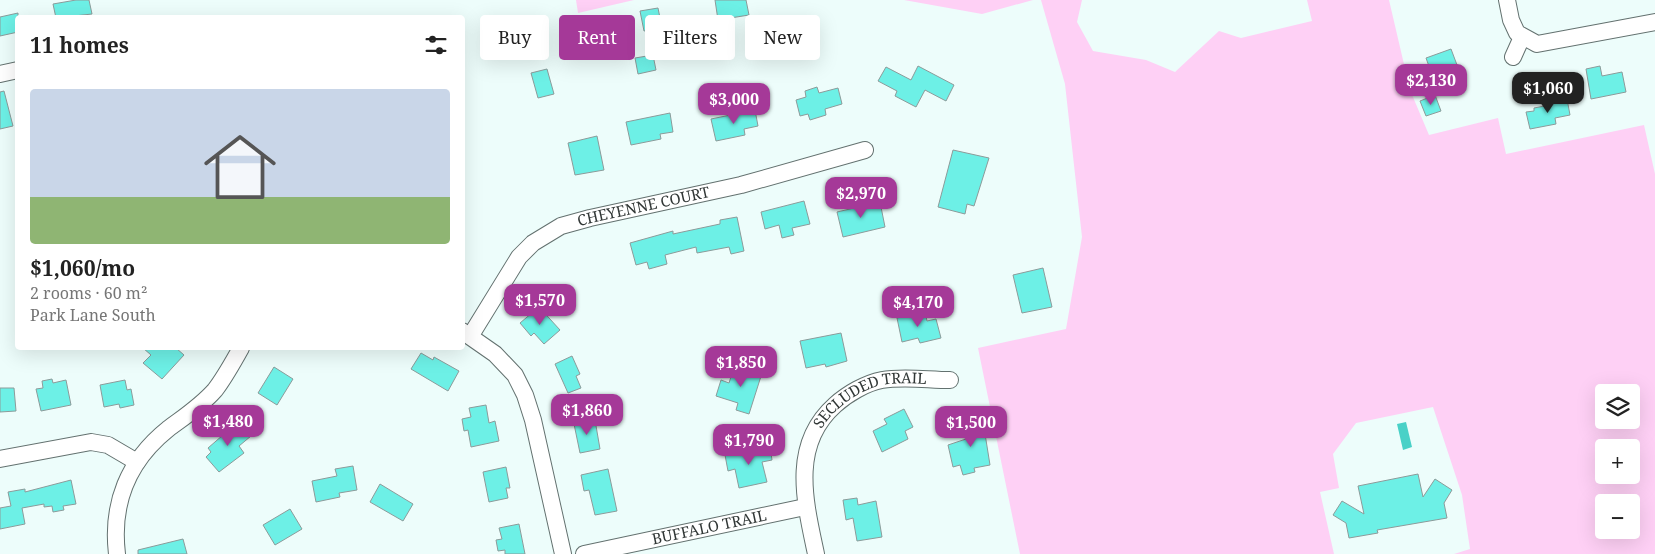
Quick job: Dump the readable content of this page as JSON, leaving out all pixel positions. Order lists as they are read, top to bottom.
{
  "streets": {
    "street": ["CHEYENNE COURT", "SECLUDED TRAIL", "BUFFALO TRAIL"]
  },
  "crossings": [
    ["SECLUDED TRAIL", "BUFFALO TRAIL"]
  ],
  "page": {
    "chip": [
      "Buy",
      "Rent",
      "Filters",
      "New"
    ],
    "heading": "11 homes",
    "price": [
      "$2,130",
      "$1,060",
      "$3,000",
      "$2,970",
      "$1,570",
      "$4,170",
      "$1,850",
      "$1,860",
      "$1,480",
      "$1,500",
      "$1,790"
    ],
    "list": [
      {
        "name": "$1,060/mo",
        "note": "2 rooms · 60 m² · Park Lane South"
      }
    ],
    "map_buttons": ["+", "−"]
  }
}
